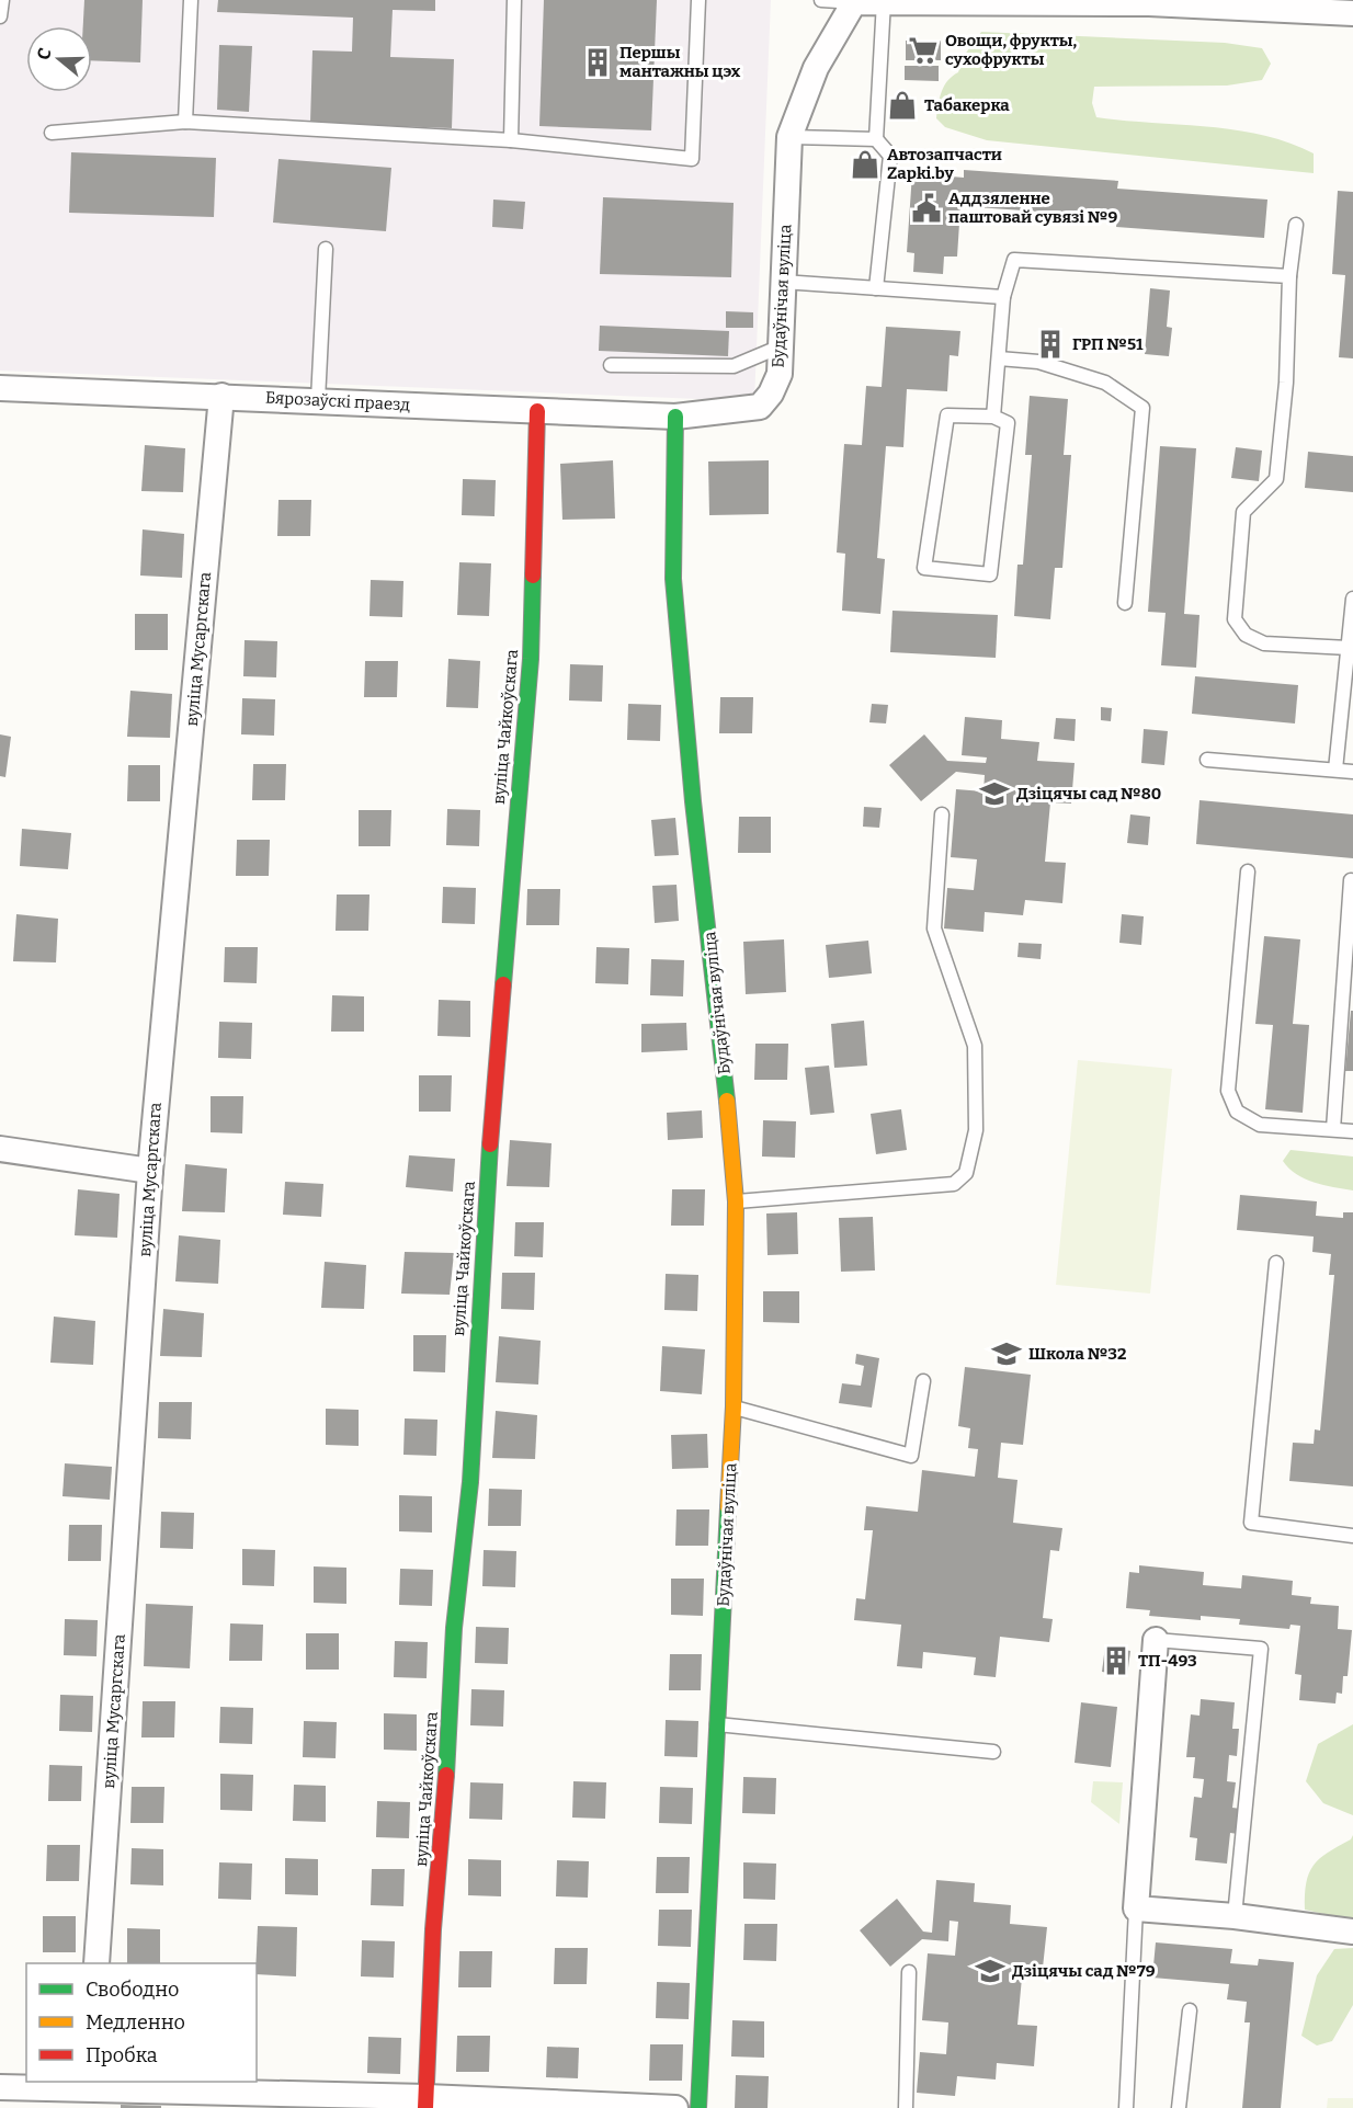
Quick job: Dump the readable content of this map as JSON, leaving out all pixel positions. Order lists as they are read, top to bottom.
{
  "streets": {
    "street": [
      "Будаўнічая вуліца",
      "Бярозаўскі праезд",
      "вуліца Мусаргскага",
      "вуліца Чайкоўскага"
    ]
  },
  "crossings": [
    ["Будаўнічая вуліца", "Бярозаўскі праезд"],
    ["Бярозаўскі праезд", "вуліца Мусаргскага"],
    ["Бярозаўскі праезд", "вуліца Чайкоўскага"]
  ],
  "places": {
    "supermarket": ["Овощи, фрукты, сухофрукты"],
    "building": ["Першы мантажны цэх", "ГРП №51", "ТП-493"],
    "shop": ["Табакерка", "Автозапчасти Zapki.by"],
    "public building": ["Аддзяленне паштовай сувязі №9"],
    "school or university": ["Дзіцячы сад №80", "Школа №32", "Дзіцячы сад №79"]
  },
  "legend": ["Свободно", "Медленно", "Пробка"],
  "north": "left"
}
